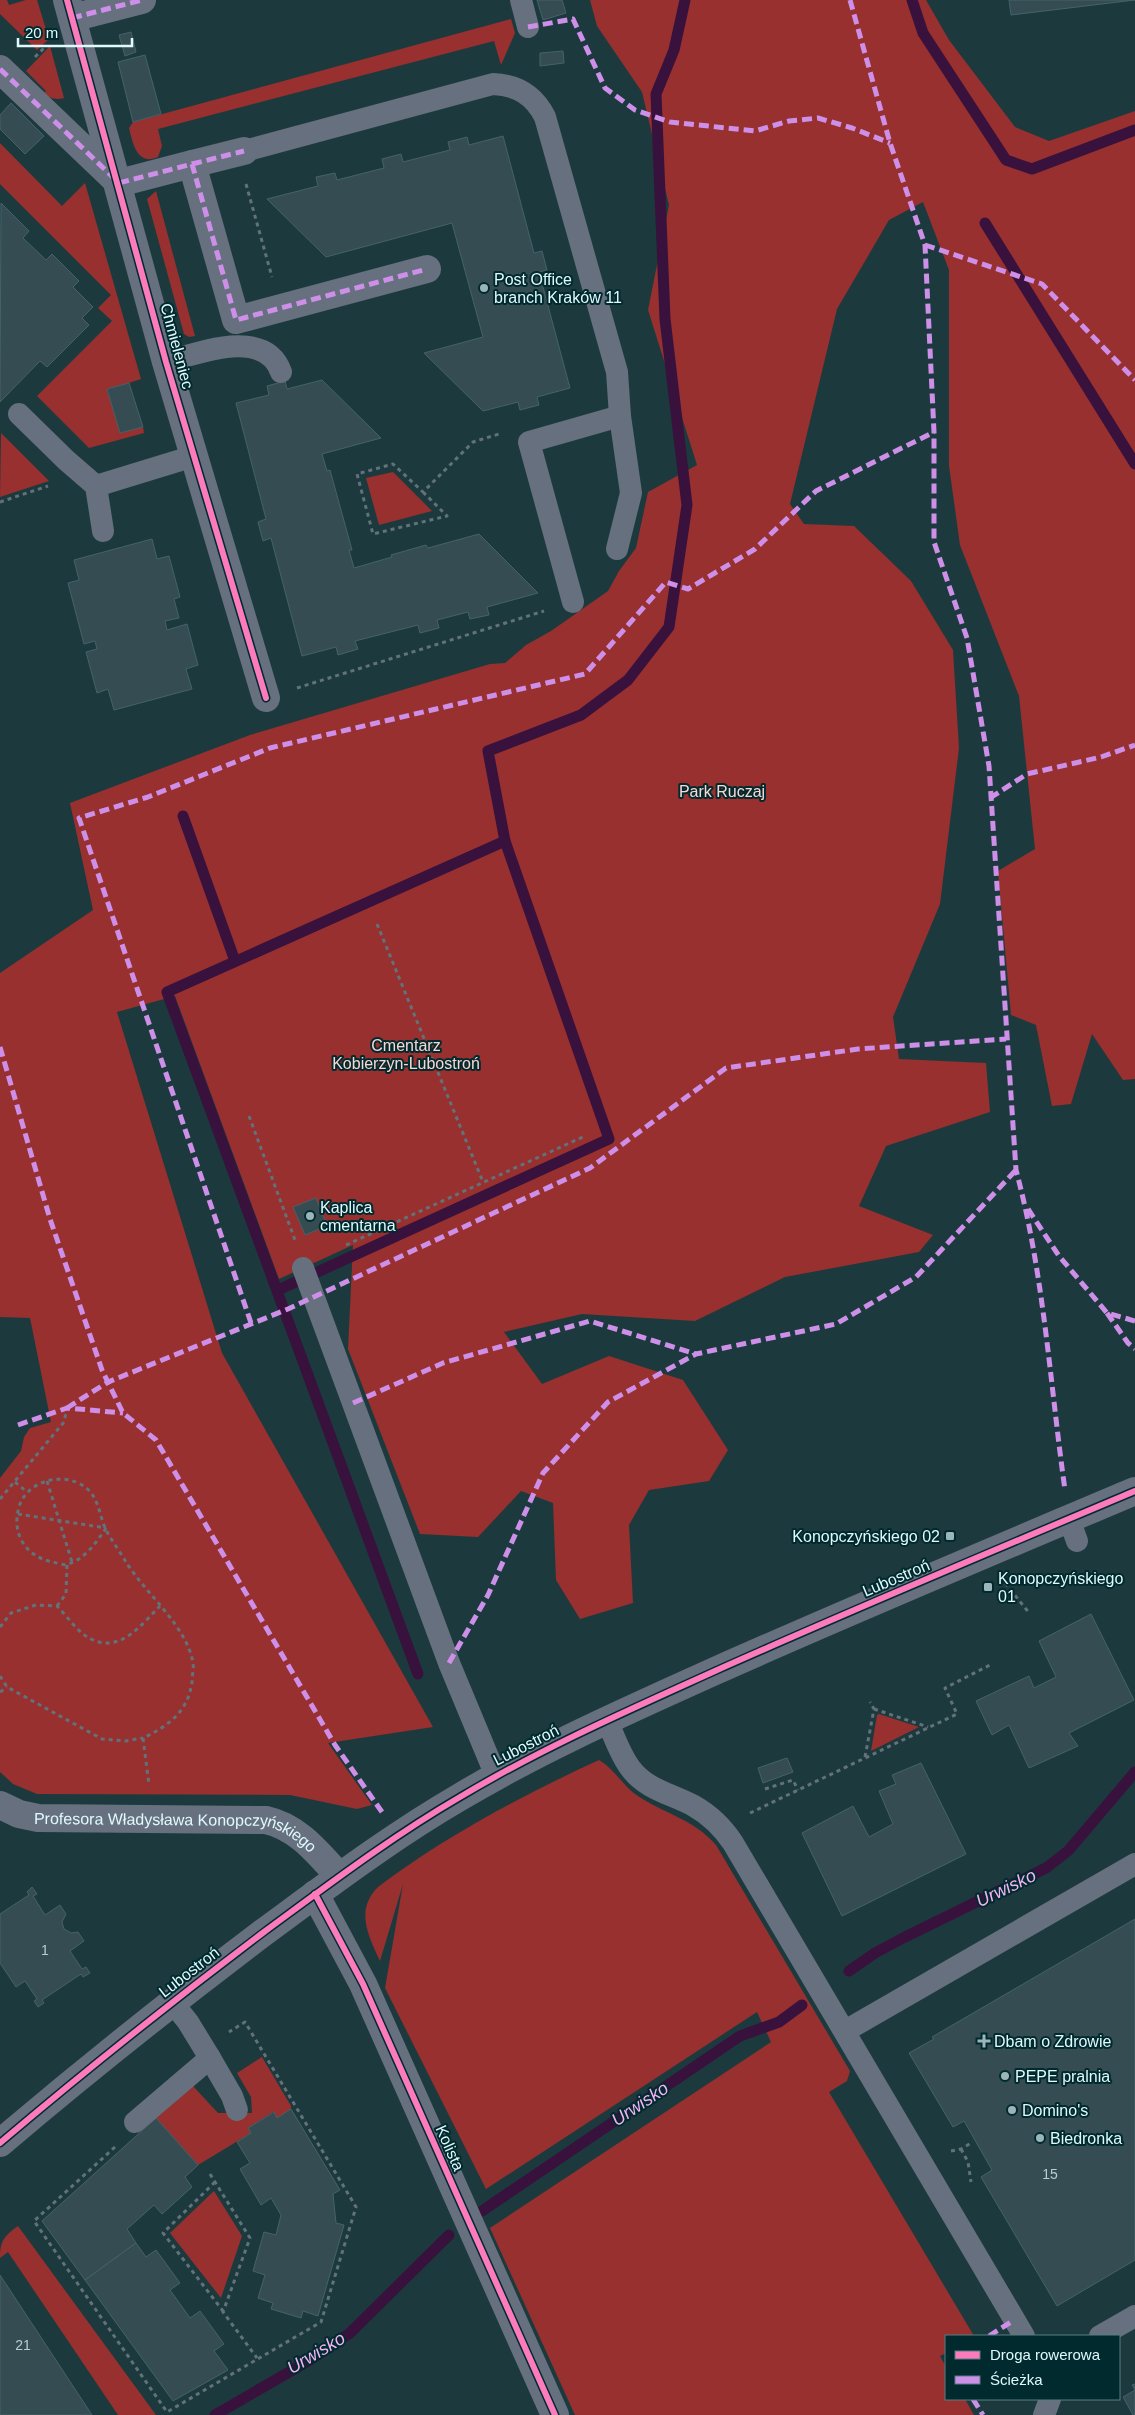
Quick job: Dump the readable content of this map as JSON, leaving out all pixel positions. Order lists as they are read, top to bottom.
{
  "streets": {
    "street": [
      "Chmieleniec",
      "Lubostroń",
      "Profesora Władysława Konopczyńskiego",
      "Kolista"
    ]
  },
  "crossings": [
    ["Lubostroń", "Profesora Władysława Konopczyńskiego"],
    ["Lubostroń", "Kolista"]
  ],
  "water": ["Urwisko"],
  "parks": ["Park Ruczaj", "Cmentarz Kobierzyn-Lubostroń"],
  "places": {
    "other": [
      "Post Office branch Kraków 11",
      "Kaplica cmentarna",
      "PEPE pralnia",
      "Domino's",
      "Biedronka"
    ],
    "transit": ["Konopczyńskiego 02", "Konopczyńskiego 01"],
    "health": ["Dbam o Zdrowie"]
  },
  "house_numbers": ["1", "15", "21"],
  "legend": ["Droga rowerowa", "Ścieżka"],
  "scale_bar": "20 m"
}
